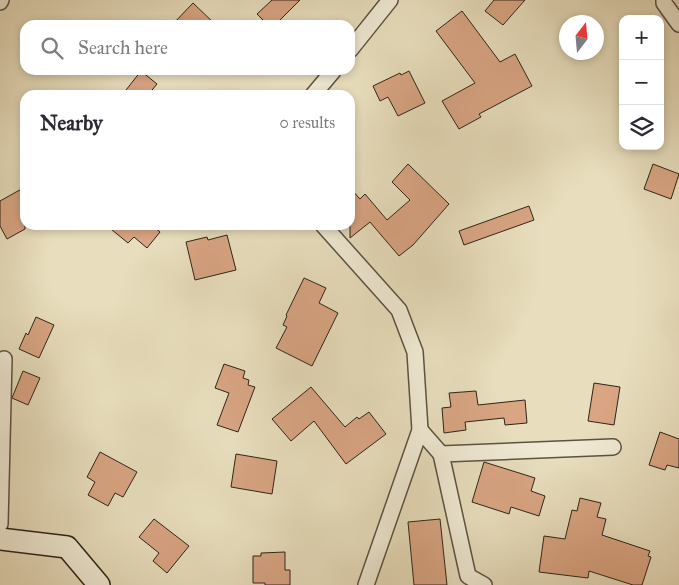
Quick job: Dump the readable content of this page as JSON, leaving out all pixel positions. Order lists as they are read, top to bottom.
{
  "north": "top",
  "page": {
    "map_buttons": ["+", "−"],
    "search": "Search here",
    "heading": ["Nearby", "0 results"]
  }
}
